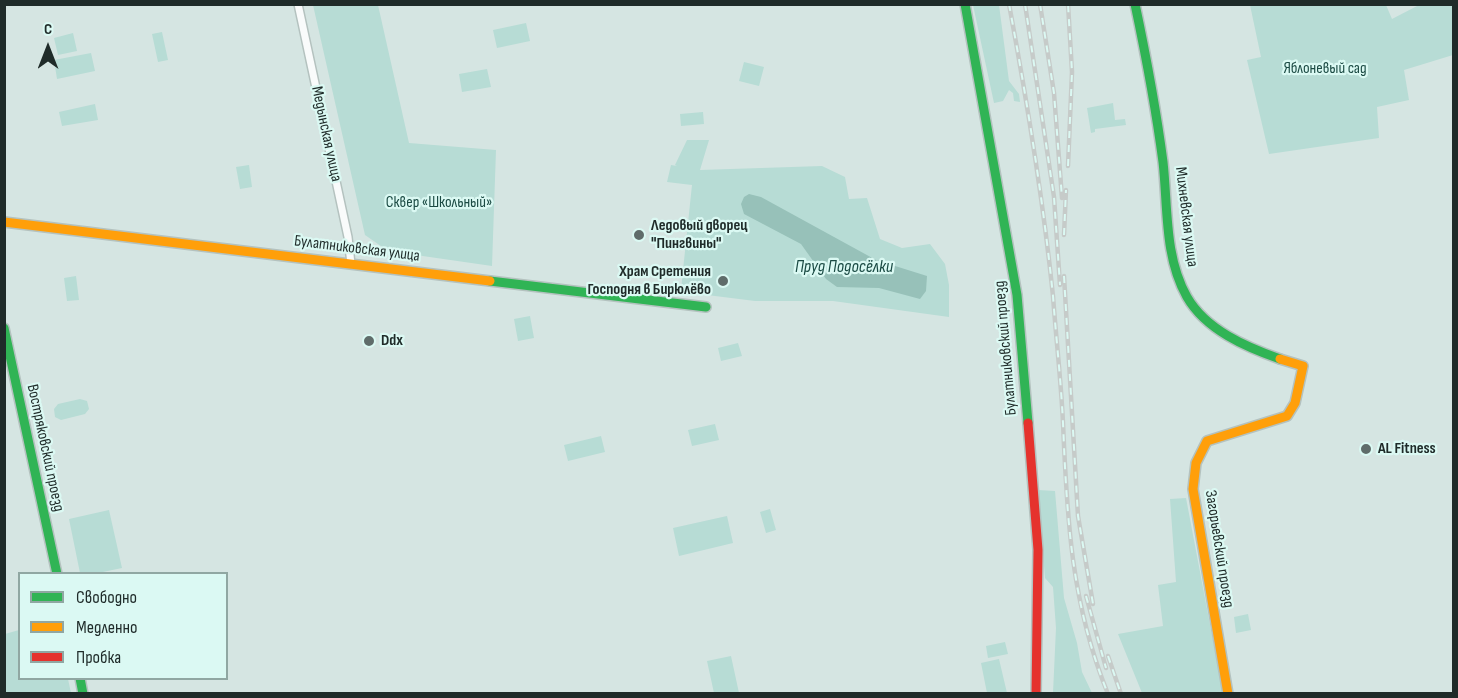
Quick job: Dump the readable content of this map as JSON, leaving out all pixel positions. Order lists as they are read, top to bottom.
{
  "streets": {
    "street": [
      "Медынская улица",
      "Михневская улица",
      "Булатниковская улица",
      "Булатниковский проезд",
      "Востряковский проезд",
      "Загорьевский проезд"
    ]
  },
  "crossings": [
    ["Медынская улица", "Булатниковская улица"],
    ["Михневская улица", "Загорьевский проезд"]
  ],
  "water": ["Пруд Подосёлки"],
  "parks": ["Яблоневый сад", "Сквер «Школьный»"],
  "places": [
    "Ледовый дворец \"Пингвины\"",
    "Храм Сретения Господня в Бирюлёво",
    "Ddx",
    "AL Fitness"
  ],
  "legend": ["Свободно", "Медленно", "Пробка"],
  "north": "top"
}
